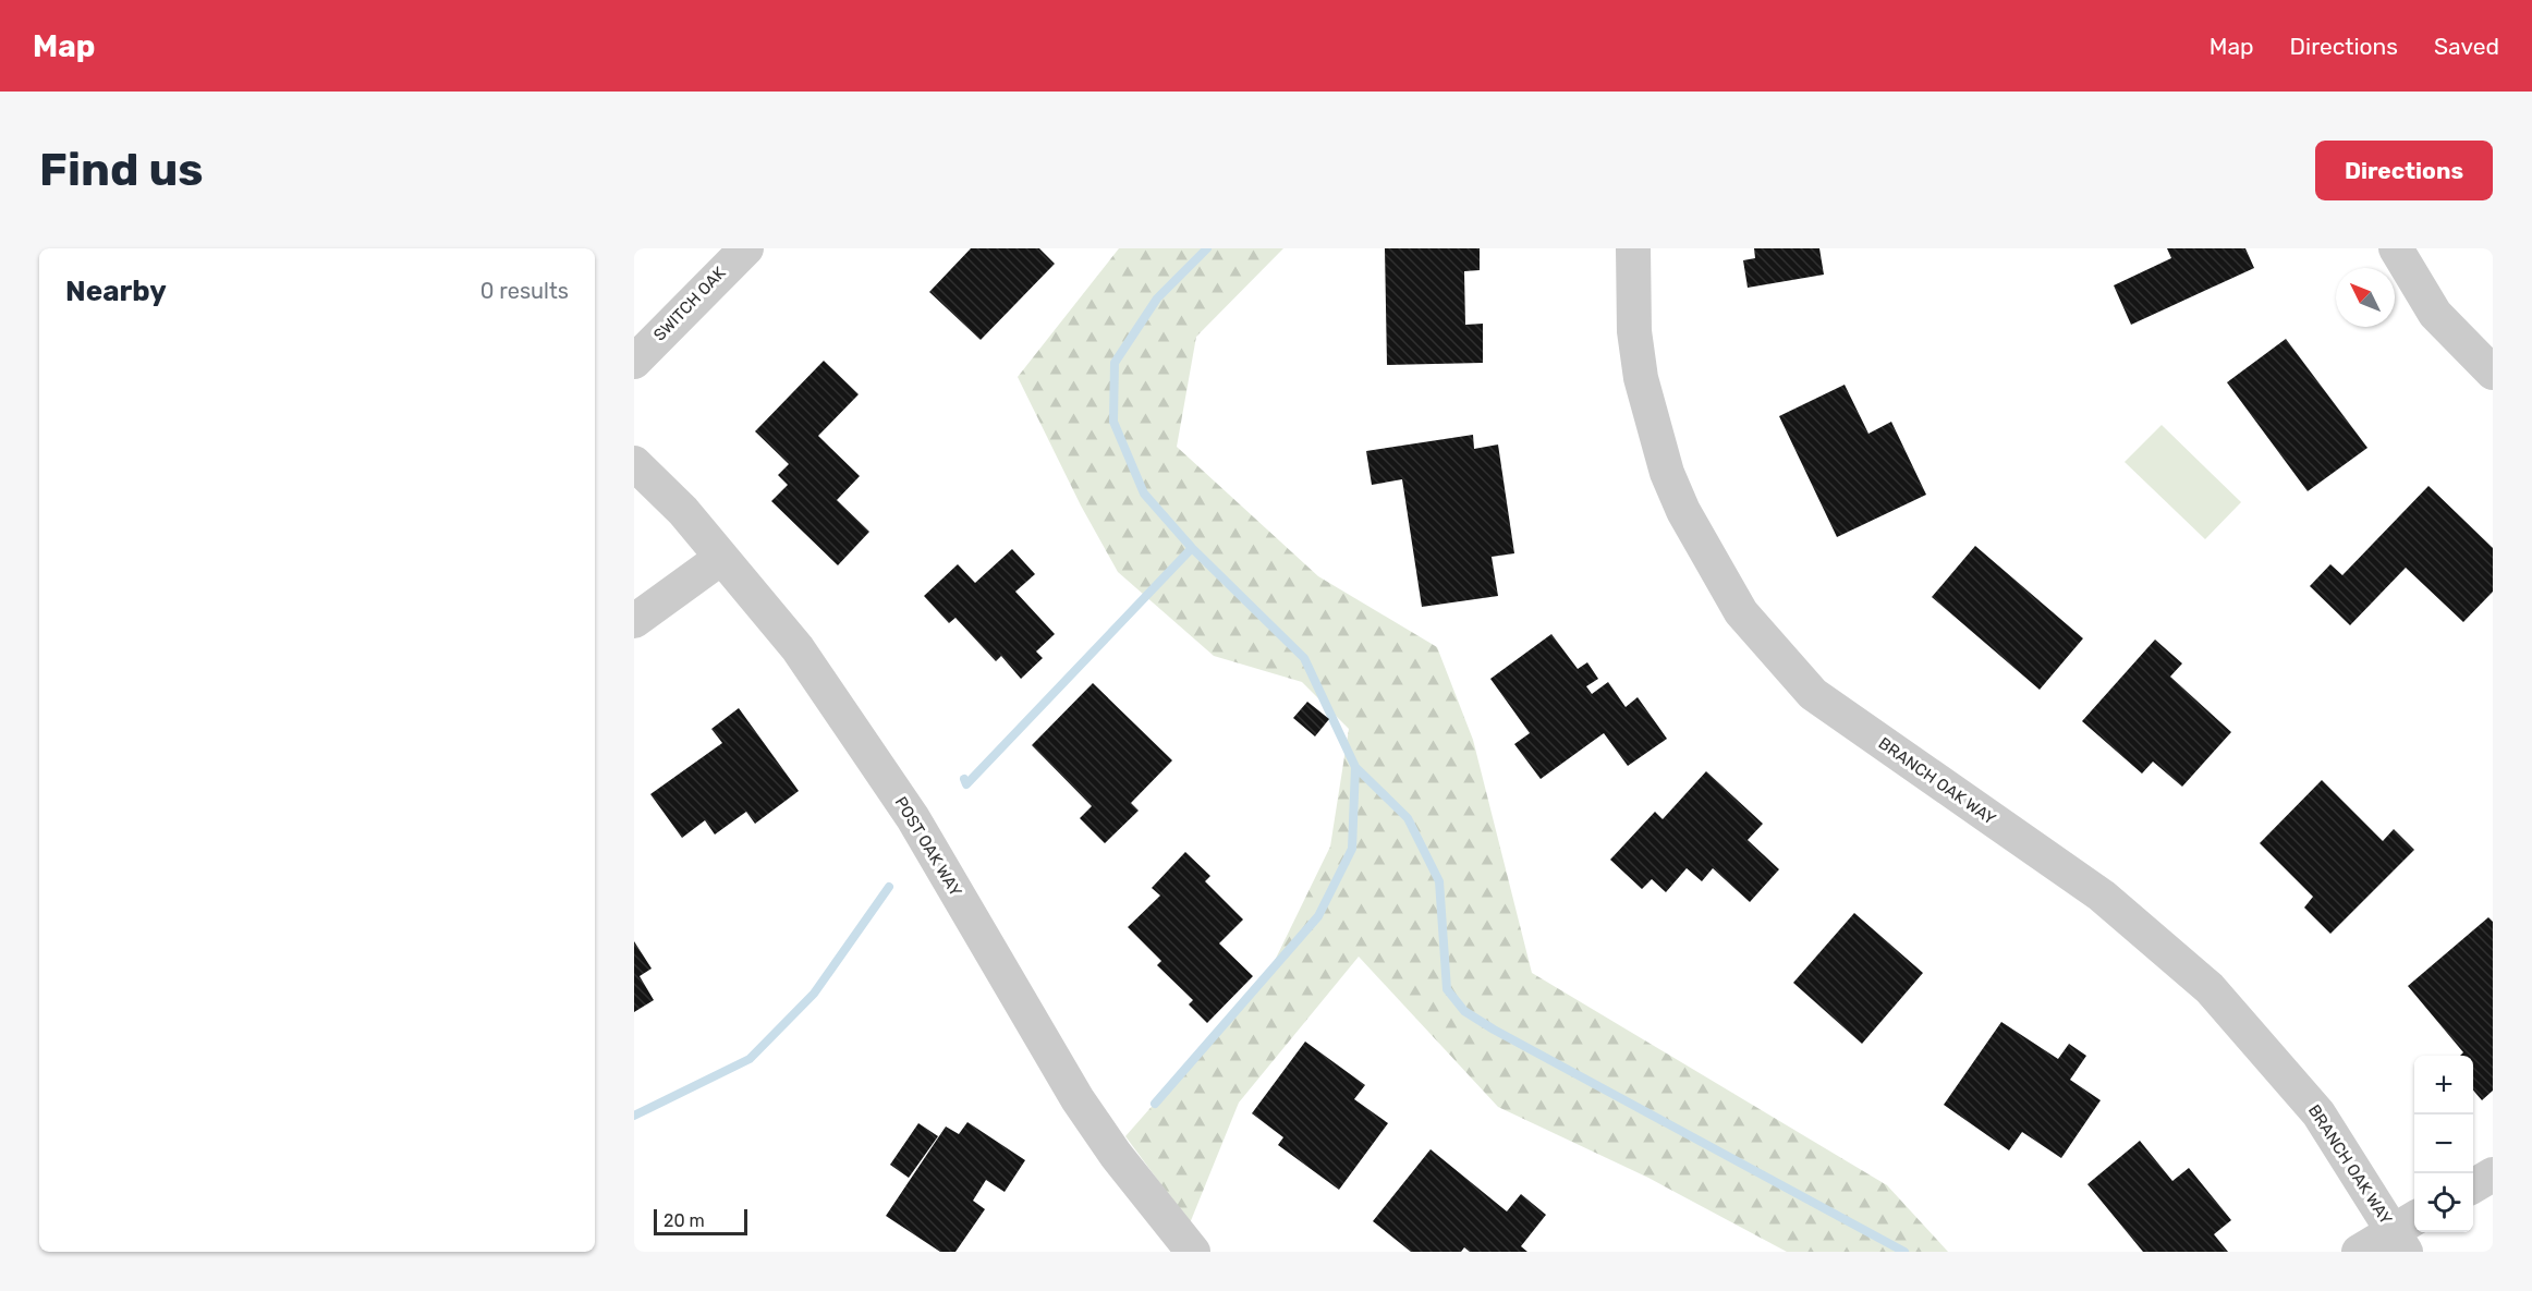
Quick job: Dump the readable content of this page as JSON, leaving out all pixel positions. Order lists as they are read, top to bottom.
{
  "streets": {
    "street": ["SWITCH OAK", "BRANCH OAK WAY", "POST OAK WAY"]
  },
  "scale_bar": "20 m",
  "north": "top left",
  "page": {
    "header": "Map",
    "nav": ["Map", "Directions", "Saved"],
    "buttons": "Directions",
    "title": "Find us",
    "heading": ["Nearby", "0 results"],
    "map_buttons": ["+", "−"],
    "scale": "20 m"
  }
}
